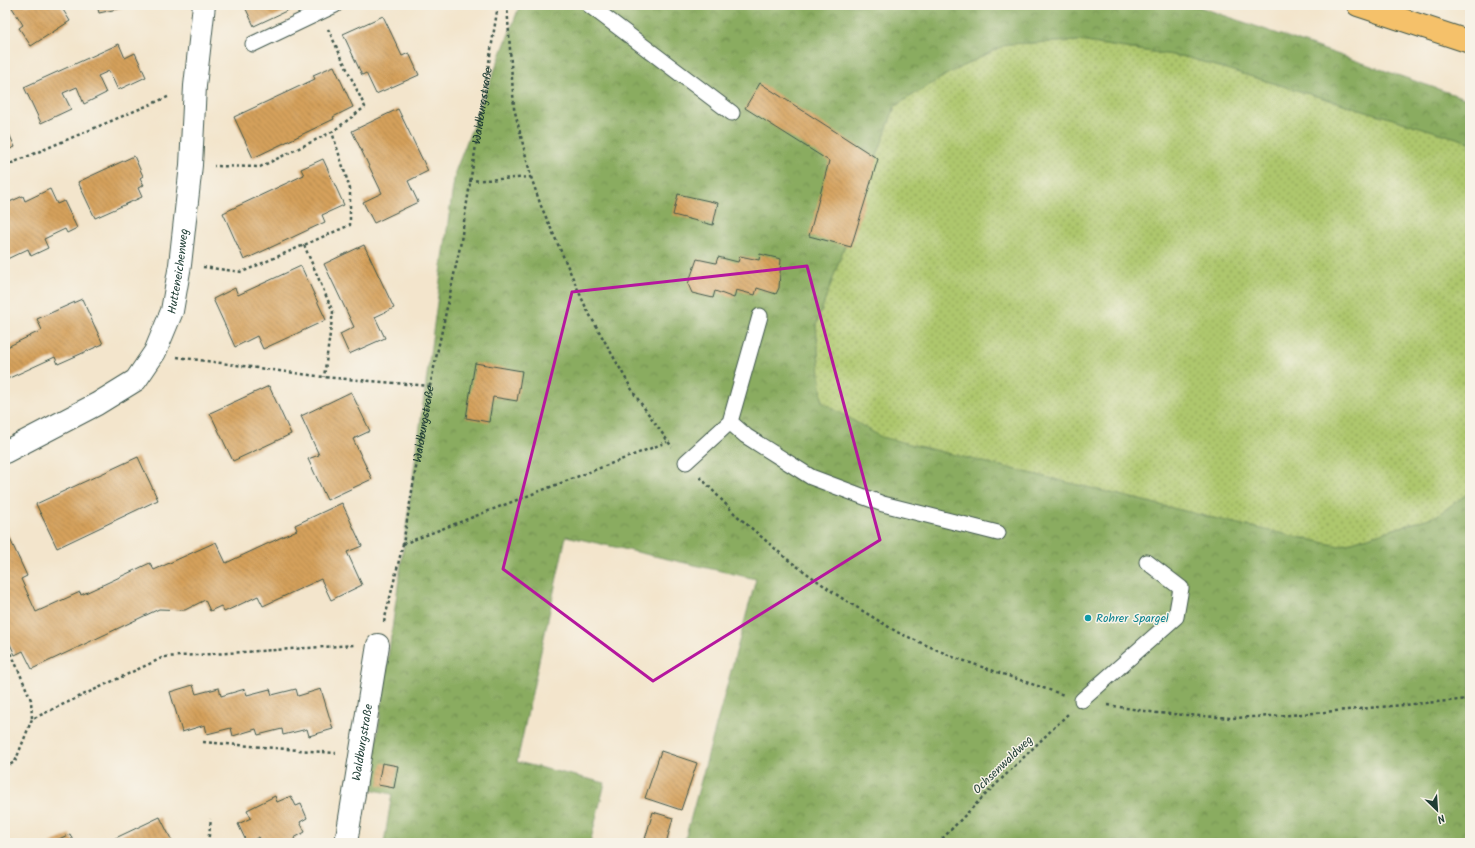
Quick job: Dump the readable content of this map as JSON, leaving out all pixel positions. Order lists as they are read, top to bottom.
{
  "streets": {
    "street": ["Waldburgstraße", "Hutteneichenweg"],
    "path": ["Ochsenwaldweg"]
  },
  "places": ["Rohrer Spargel"],
  "north": "bottom right"
}
